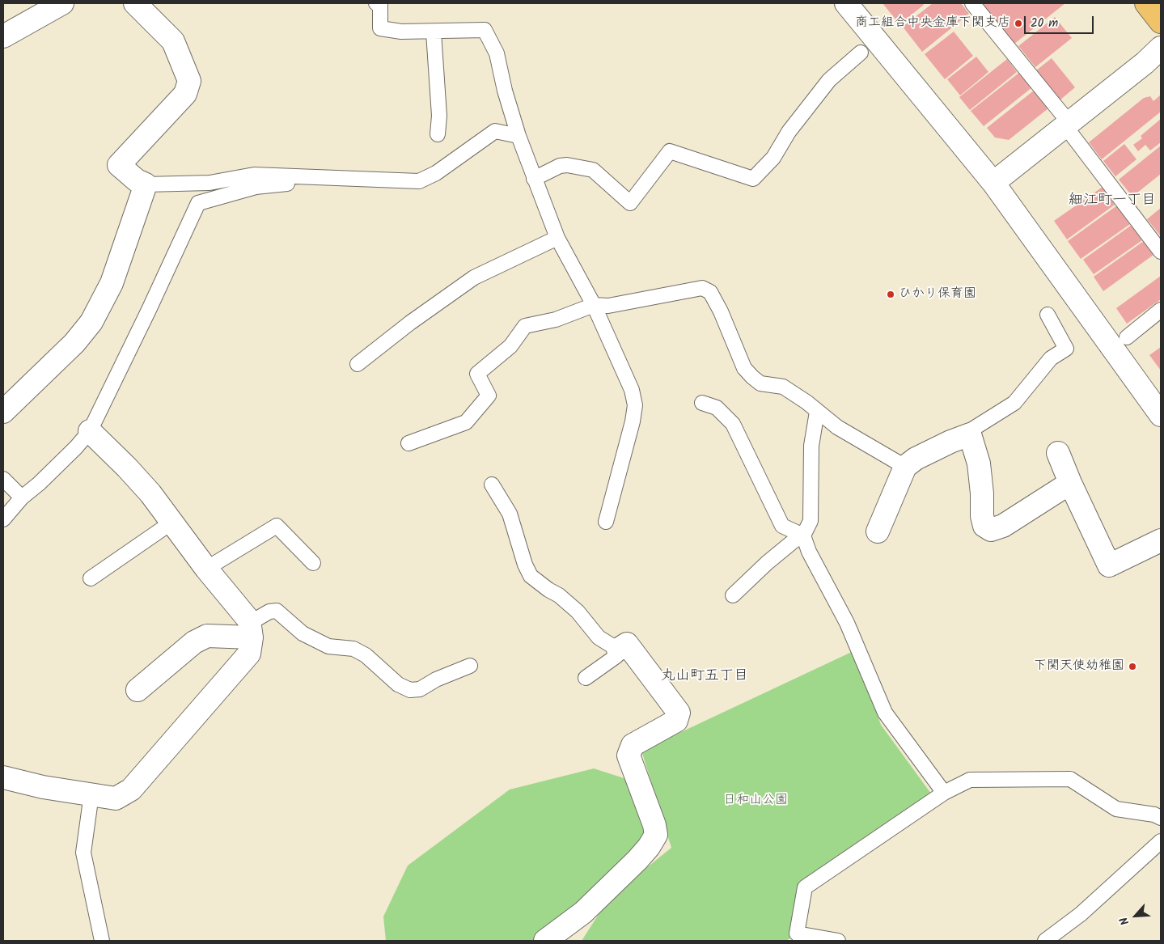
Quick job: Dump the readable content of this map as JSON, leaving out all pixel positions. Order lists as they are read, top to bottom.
{
  "districts": ["細江町一丁目", "丸山町五丁目"],
  "parks": ["日和山公園"],
  "places": ["商工組合中央金庫下関支店", "ひかり保育園", "下関天使幼稚園"],
  "scale_bar": "20 m",
  "north": "bottom left"
}
